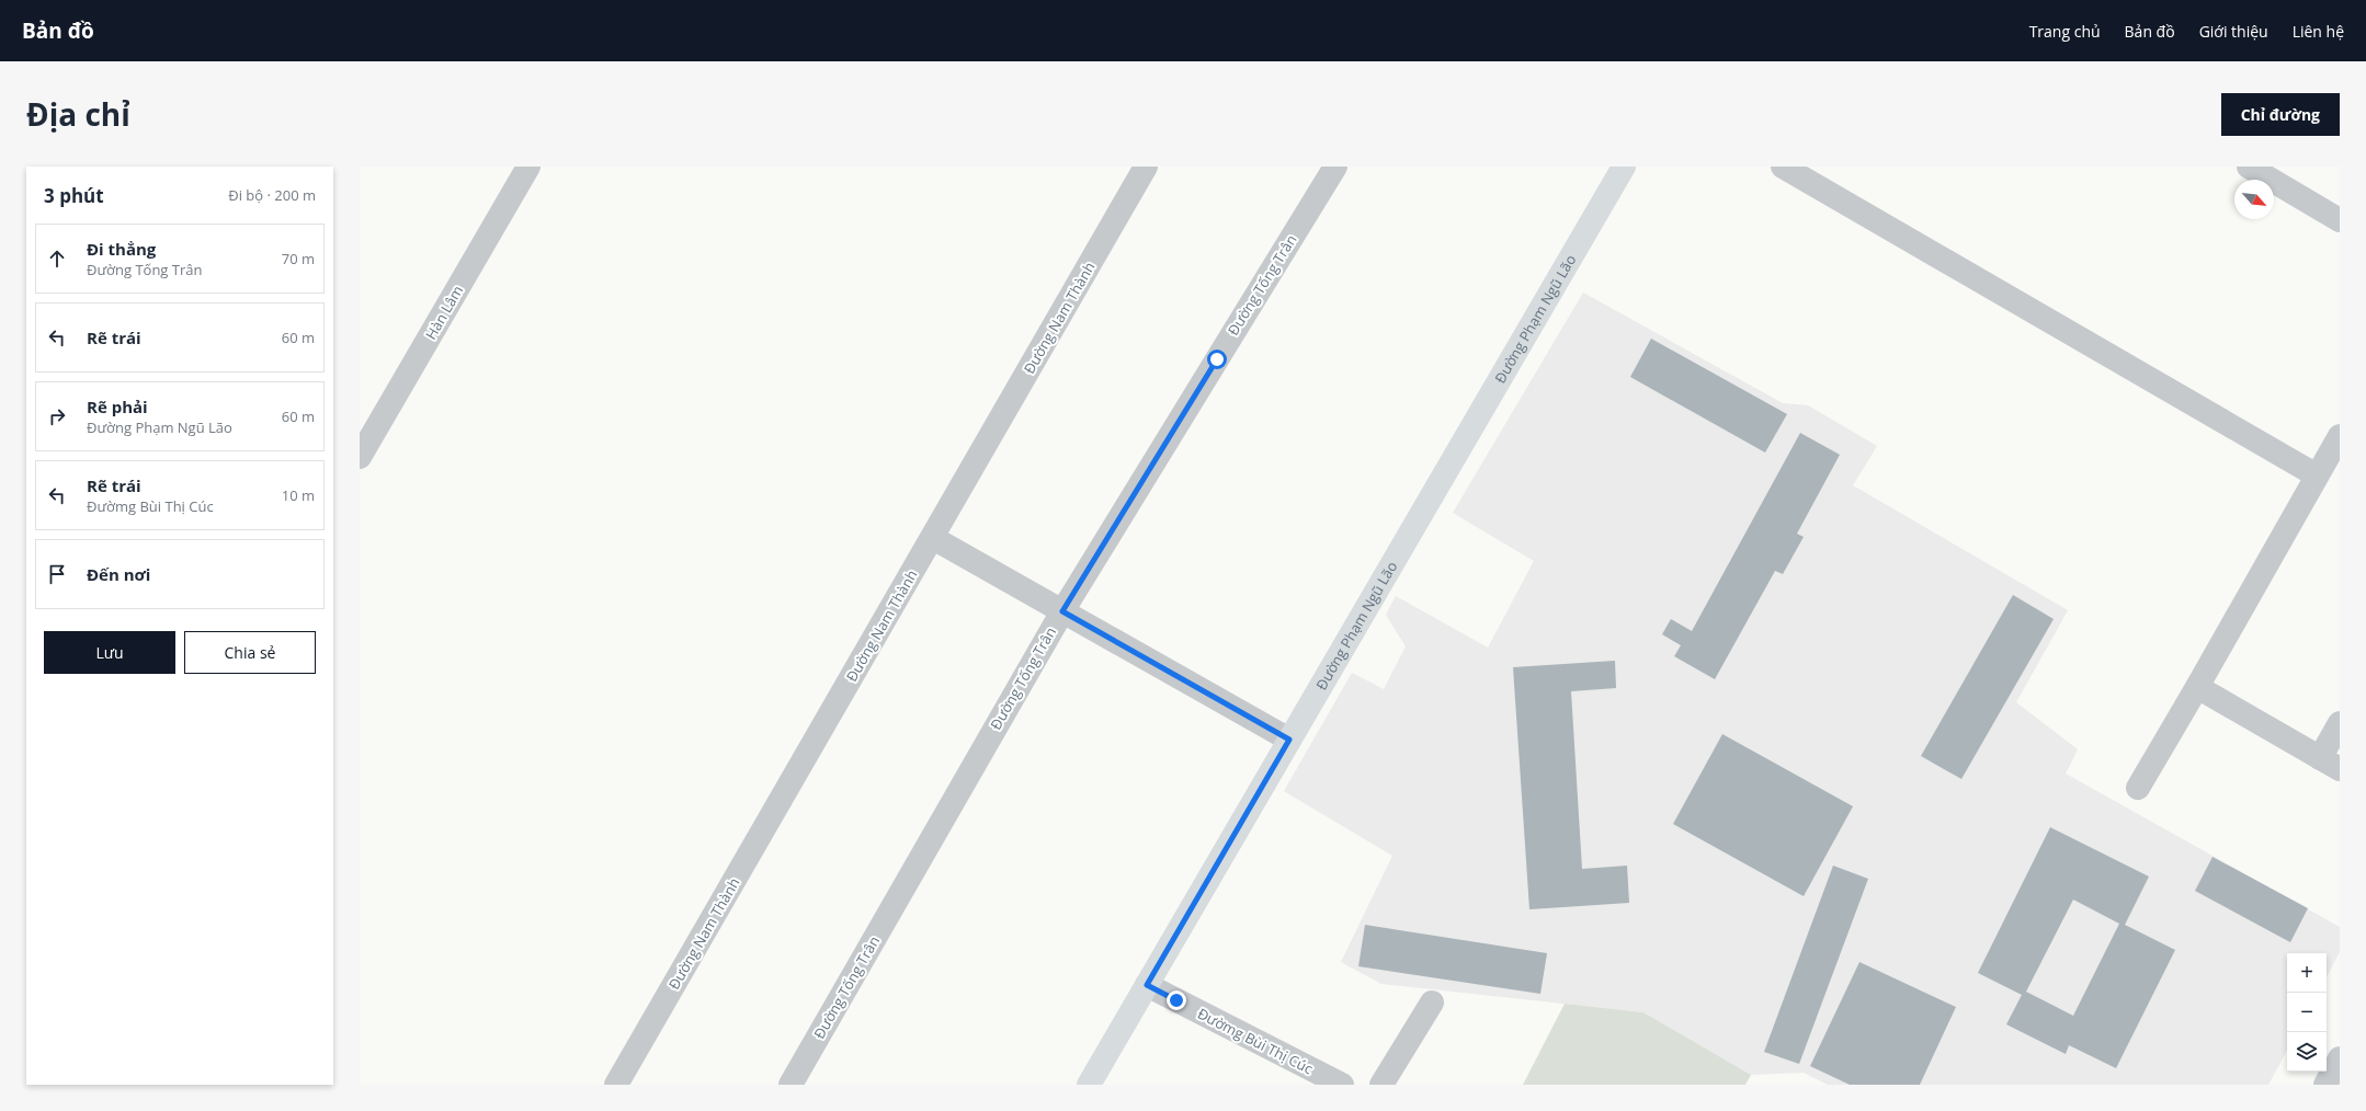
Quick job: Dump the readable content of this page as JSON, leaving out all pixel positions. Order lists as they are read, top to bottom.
{
  "streets": {
    "street": [
      "Đường Tống Trân",
      "Hàn Lâm",
      "Đường Nam Thành",
      "Đường Phạm Ngũ Lão",
      "Đườmg Bùi Thị Cúc"
    ]
  },
  "crossings": [
    ["Đường Phạm Ngũ Lão", "Đườmg Bùi Thị Cúc"]
  ],
  "north": "bottom right",
  "page": {
    "header": "Bản đồ",
    "nav": [
      "Trang chủ",
      "Bản đồ",
      "Giới thiệu",
      "Liên hệ"
    ],
    "title": "Địa chỉ",
    "buttons": [
      "Chỉ đường",
      ["Lưu", "Chia sẻ"]
    ],
    "heading": ["3 phút", "Đi bộ · 200 m"],
    "list": [
      ["Đi thẳng", "Đường Tống Trân", "70 m"],
      ["Rẽ trái", "60 m"],
      ["Rẽ phải", "Đường Phạm Ngũ Lão", "60 m"],
      ["Rẽ trái", "Đườmg Bùi Thị Cúc", "10 m"],
      "Đến nơi"
    ],
    "map_buttons": ["+", "−"]
  }
}
